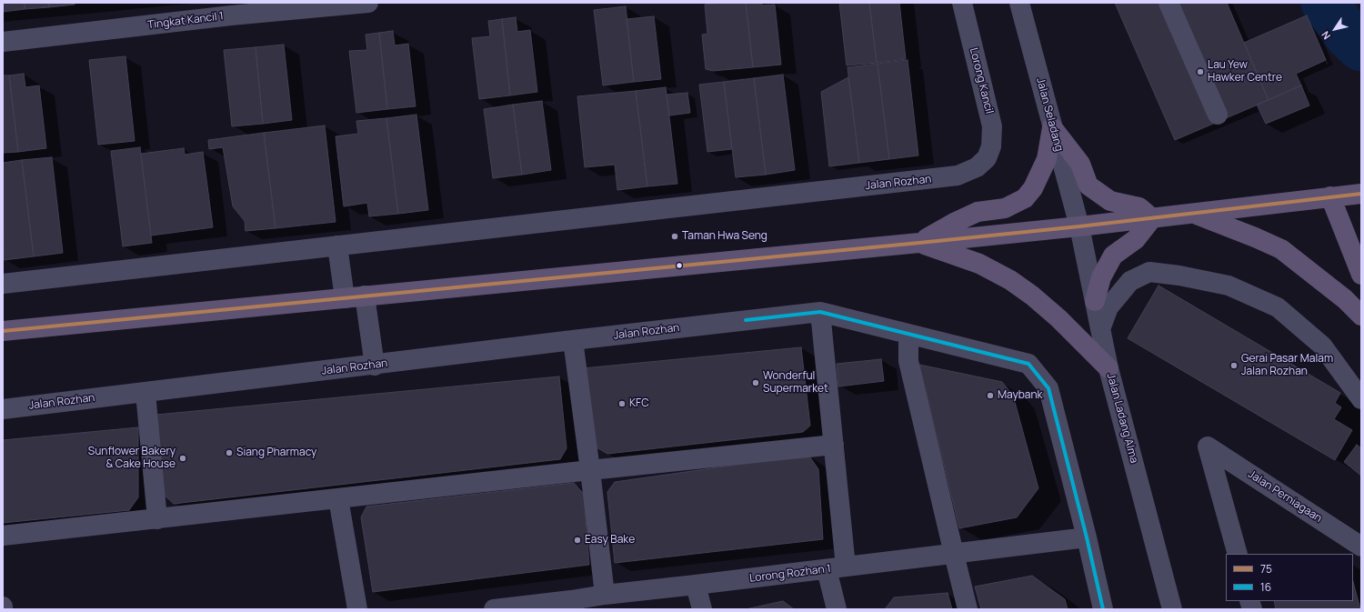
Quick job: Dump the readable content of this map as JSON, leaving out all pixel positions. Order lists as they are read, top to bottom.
{
  "streets": {
    "street": [
      "Tingkat Kancil 1",
      "Lorong Kancil",
      "Jalan Seladang",
      "Jalan Rozhan",
      "Jalan Ladang Alma",
      "Jalan Perniagaan",
      "Lorong Rozhan 1"
    ]
  },
  "crossings": [
    ["Lorong Kancil", "Jalan Rozhan"],
    ["Jalan Seladang", "Jalan Ladang Alma"],
    ["Jalan Rozhan", "Lorong Rozhan 1"]
  ],
  "places": [
    "Lau Yew Hawker Centre",
    "Taman Hwa Seng",
    "Gerai Pasar Malam Jalan Rozhan",
    "Wonderful Supermarket",
    "Maybank",
    "KFC",
    "Siang Pharmacy",
    "Sunflower Bakery & Cake House",
    "Easy Bake"
  ],
  "lines": ["transit line 75", "transit line 16"],
  "legend": ["75", "16"],
  "north": "bottom left"
}
